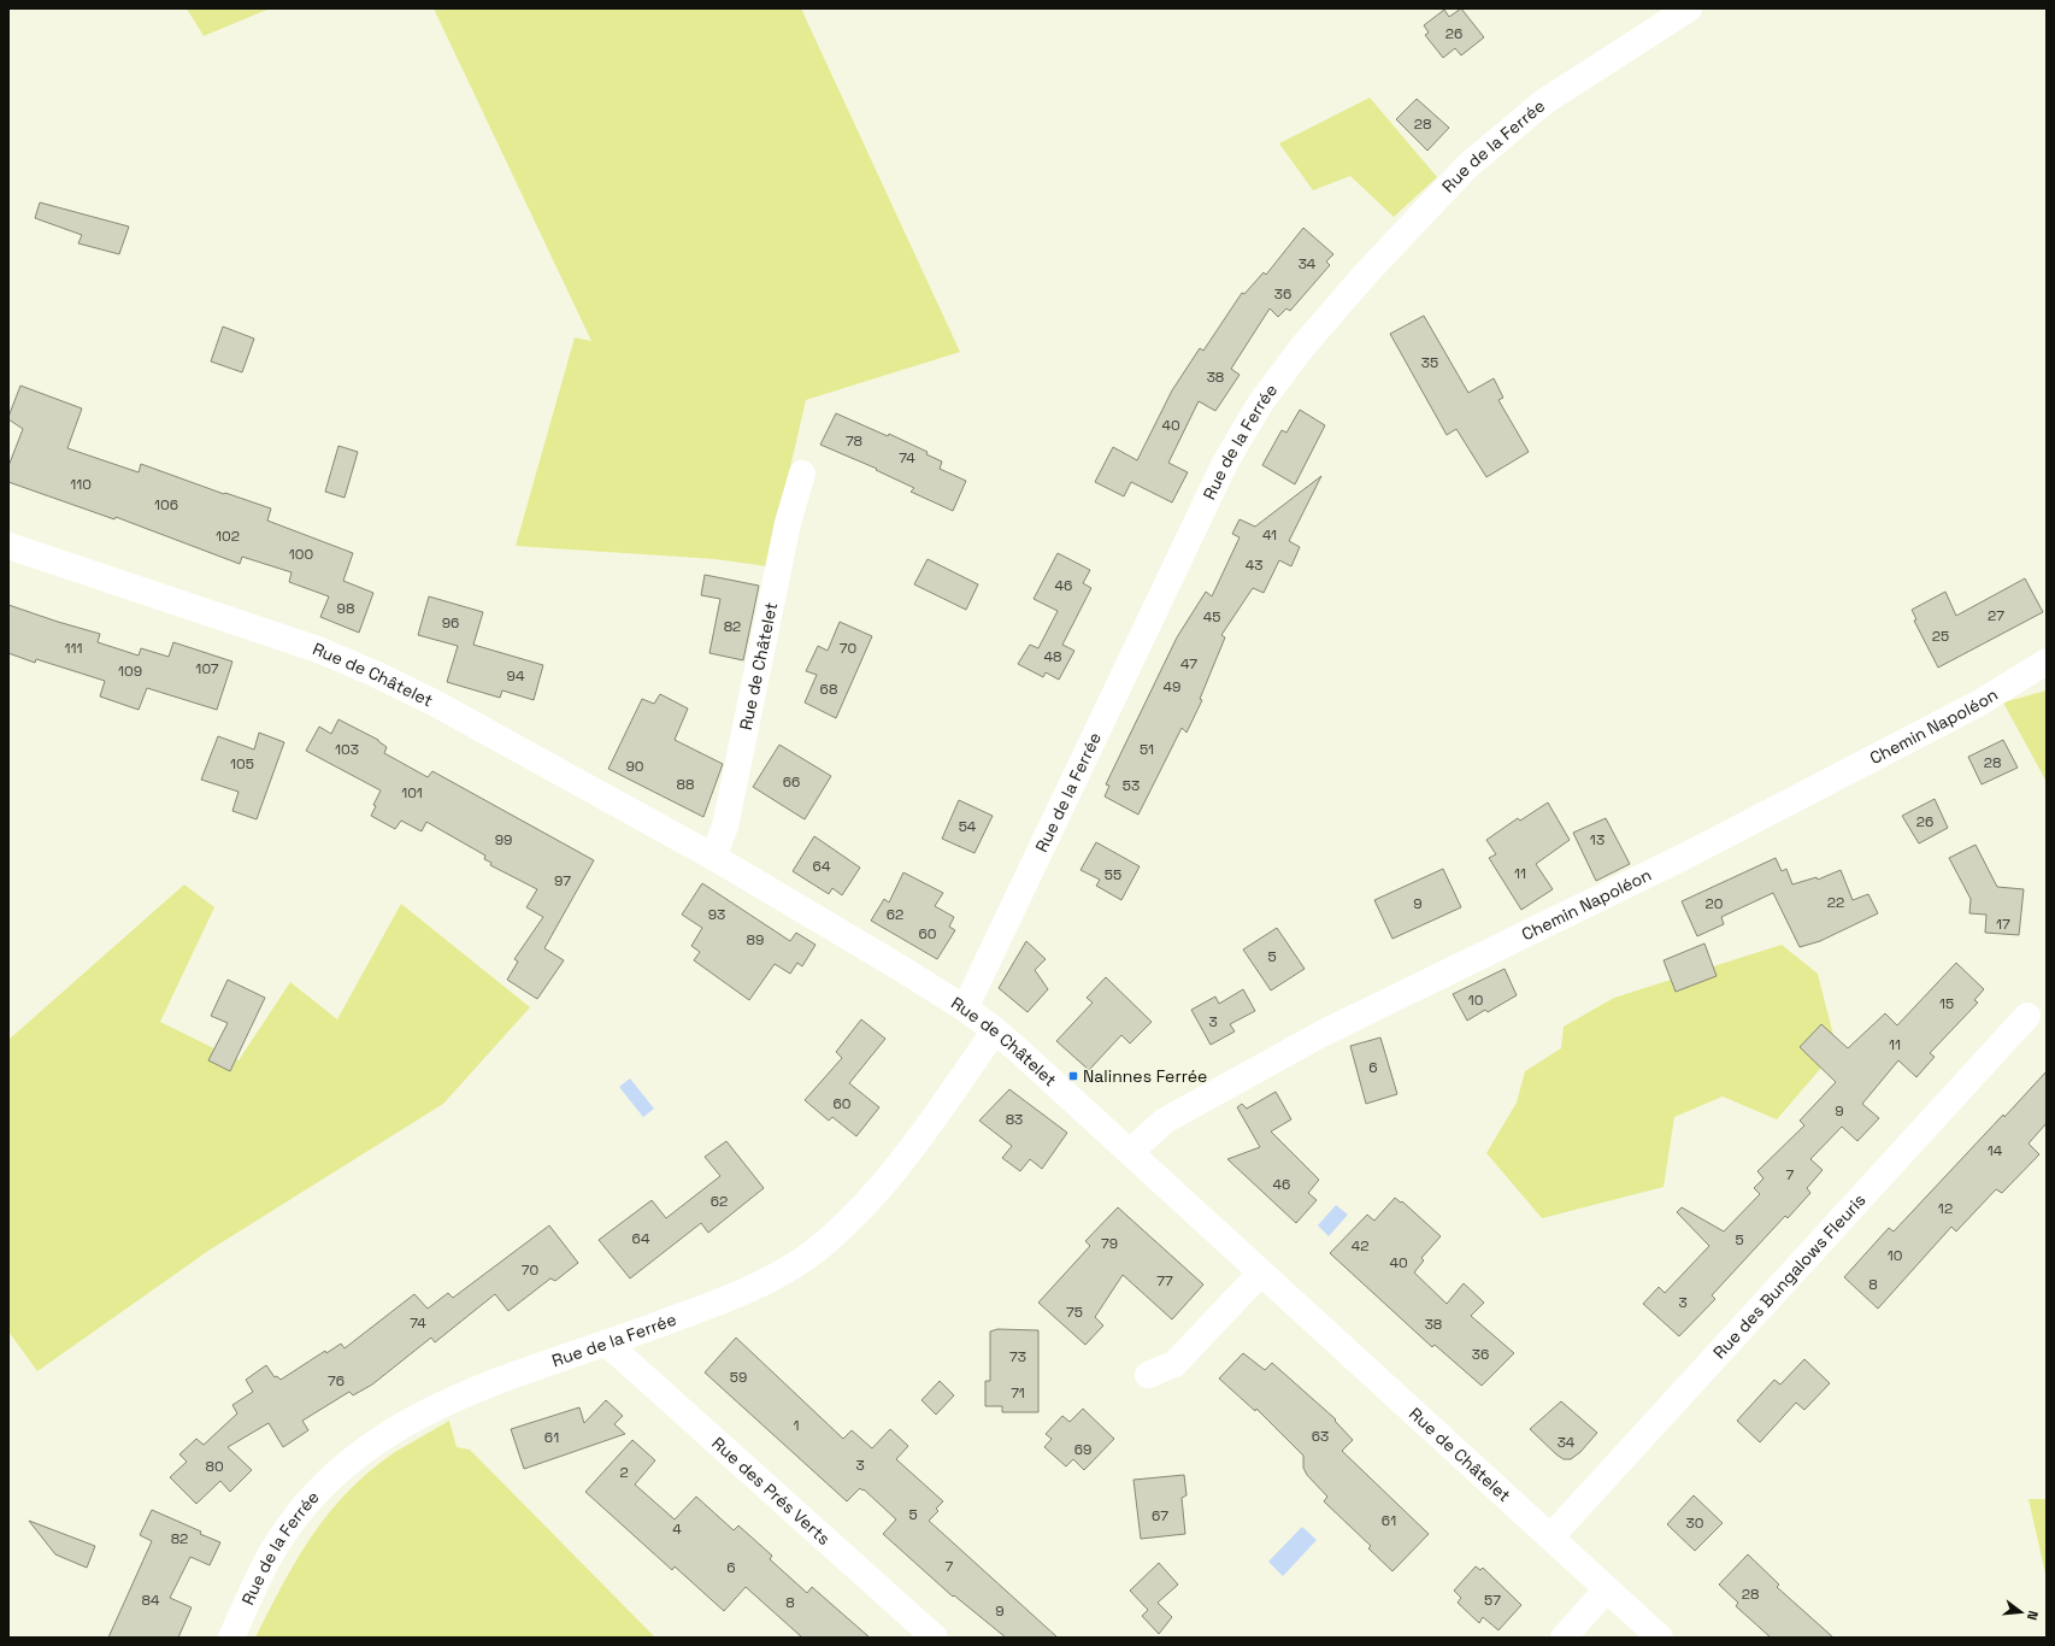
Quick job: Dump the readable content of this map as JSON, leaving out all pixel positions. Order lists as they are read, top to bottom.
{
  "streets": {
    "street": [
      "Rue de la Ferrée",
      "Rue de Châtelet",
      "Chemin Napoléon",
      "Rue des Bungalows Fleuris",
      "Rue des Prés Verts"
    ]
  },
  "crossings": [
    ["Rue de la Ferrée", "Rue de Châtelet"],
    ["Rue de la Ferrée", "Rue des Prés Verts"],
    ["Rue de Châtelet", "Chemin Napoléon"],
    ["Rue de Châtelet", "Rue des Bungalows Fleuris"]
  ],
  "places": {
    "transit": ["Nalinnes Ferrée"]
  },
  "house_numbers": [
    "26",
    "28",
    "34",
    "36",
    "35",
    "38",
    "40",
    "78",
    "74",
    "110",
    "106",
    "41",
    "102",
    "100",
    "43",
    "46",
    "98",
    "27",
    "45",
    "96",
    "82",
    "25",
    "111",
    "70",
    "48",
    "47",
    "107",
    "109",
    "94",
    "49",
    "68",
    "103",
    "51",
    "28",
    "105",
    "90",
    "66",
    "88",
    "53",
    "101",
    "26",
    "54",
    "99",
    "13",
    "64",
    "11",
    "55",
    "97",
    "22",
    "9",
    "20",
    "93",
    "62",
    "17",
    "60",
    "89",
    "5",
    "10",
    "15",
    "3",
    "11",
    "6",
    "60",
    "9",
    "83",
    "14",
    "7",
    "46",
    "62",
    "12",
    "64",
    "5",
    "79",
    "42",
    "10",
    "40",
    "70",
    "77",
    "8",
    "3",
    "75",
    "74",
    "38",
    "36",
    "73",
    "59",
    "76",
    "71",
    "1",
    "63",
    "61",
    "34",
    "69",
    "3",
    "80",
    "2",
    "5",
    "67",
    "61",
    "30",
    "4",
    "82",
    "7",
    "6",
    "28",
    "84",
    "57",
    "8",
    "9"
  ],
  "north": "right"
}
